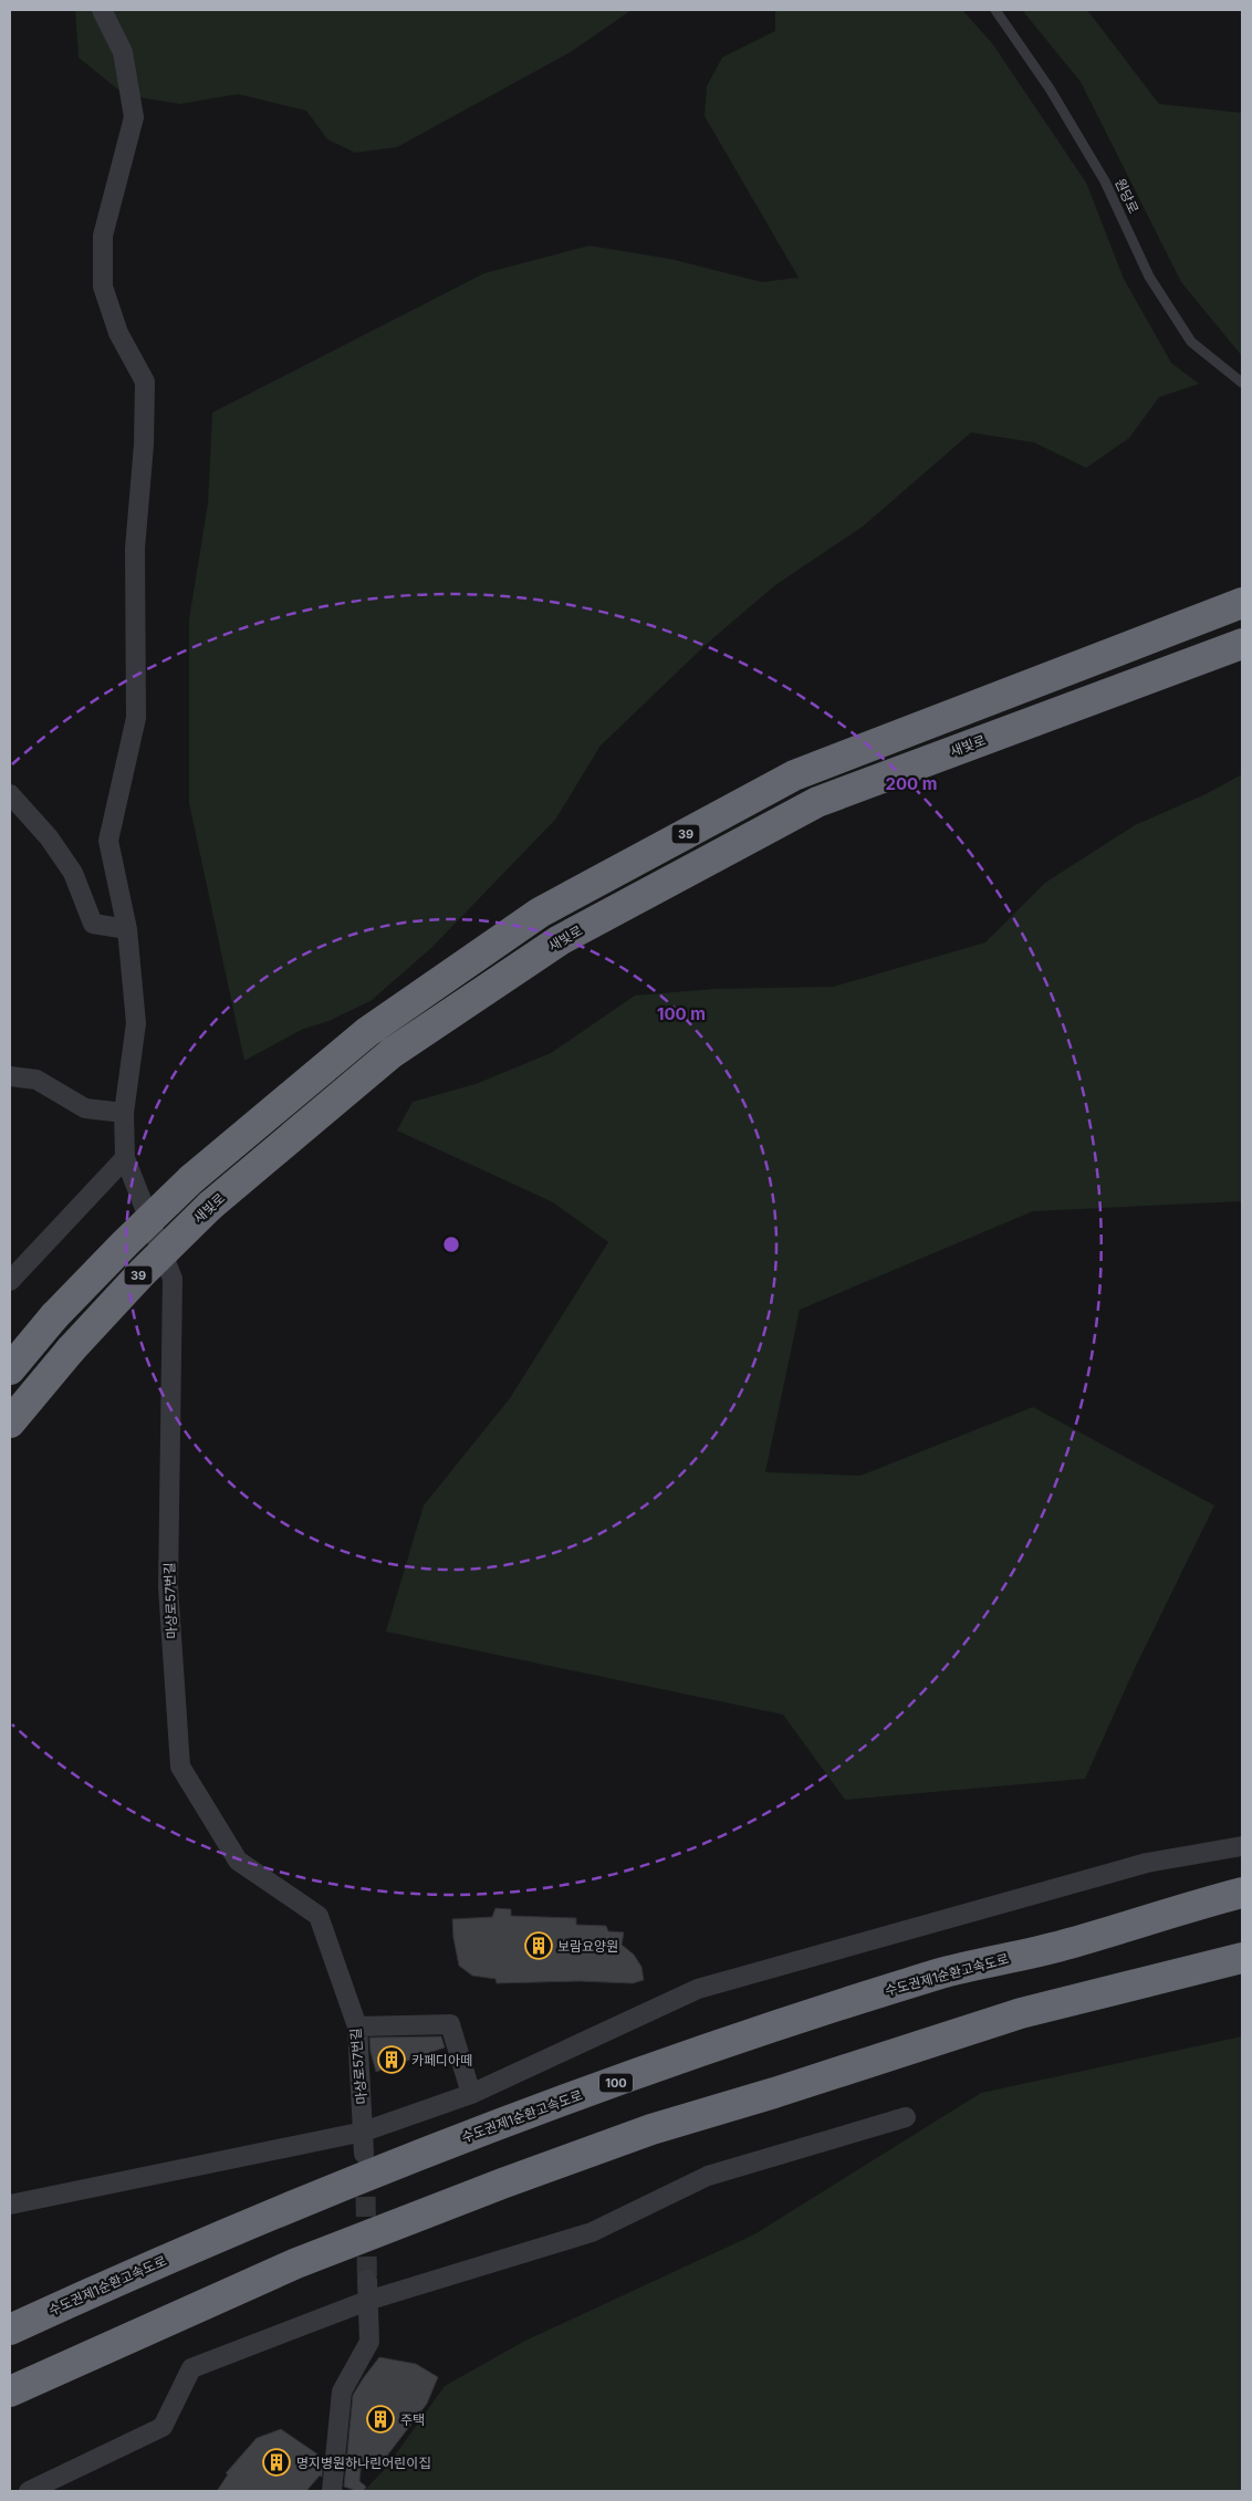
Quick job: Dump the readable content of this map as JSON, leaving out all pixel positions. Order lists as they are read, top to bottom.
{
  "streets": {
    "highway": [
      "새빛로",
      "39",
      "수도권제1순환고속도로",
      "100"
    ],
    "street": ["마상로57번길"],
    "lane": ["원당로"]
  },
  "places": {
    "building": [
      "보람요양원",
      "카페디아떼",
      "주택",
      "명지병원하나린어린이집"
    ]
  },
  "rings": ["200 m", "100 m"]
}
